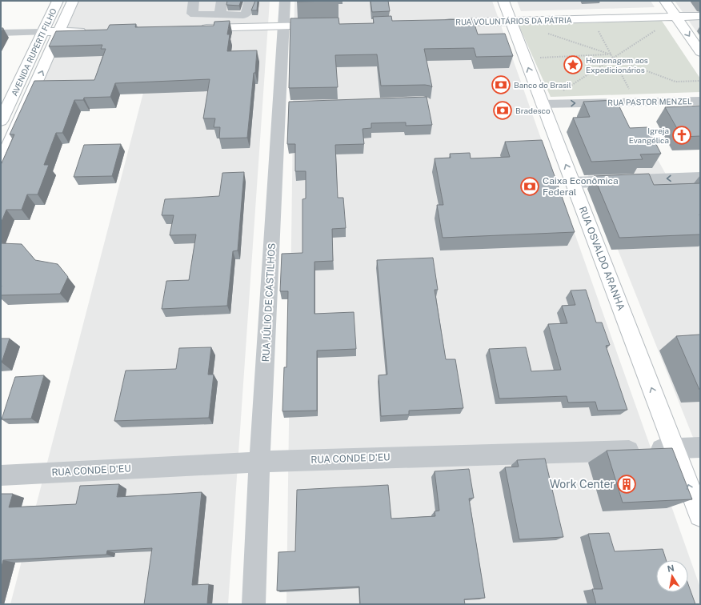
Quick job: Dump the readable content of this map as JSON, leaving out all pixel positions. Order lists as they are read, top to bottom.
{
  "streets": {
    "main road": ["RUA VOLUNTÁRIOS DA PÁTRIA", "AVENIDA RUPERTI FILHO", "RUA OSVALDO ARANHA"],
    "street": ["RUA PASTOR MENZEL", "RUA JÚLIO DE CASTILHOS", "RUA CONDE D'EU"]
  },
  "crossings": [
    ["RUA VOLUNTÁRIOS DA PÁTRIA", "RUA OSVALDO ARANHA"],
    ["RUA PASTOR MENZEL", "RUA OSVALDO ARANHA"],
    ["RUA OSVALDO ARANHA", "RUA CONDE D'EU"],
    ["RUA JÚLIO DE CASTILHOS", "RUA CONDE D'EU"]
  ],
  "one_way": ["RUA OSVALDO ARANHA"],
  "places": {
    "place": ["Homenagem aos Expedicionários"],
    "bank": ["Banco do Brasil", "Bradesco", "Caixa Econômica Federal"],
    "church": ["Igreja Evangélica"],
    "building": ["Work Center"]
  },
  "north": "top"
}
